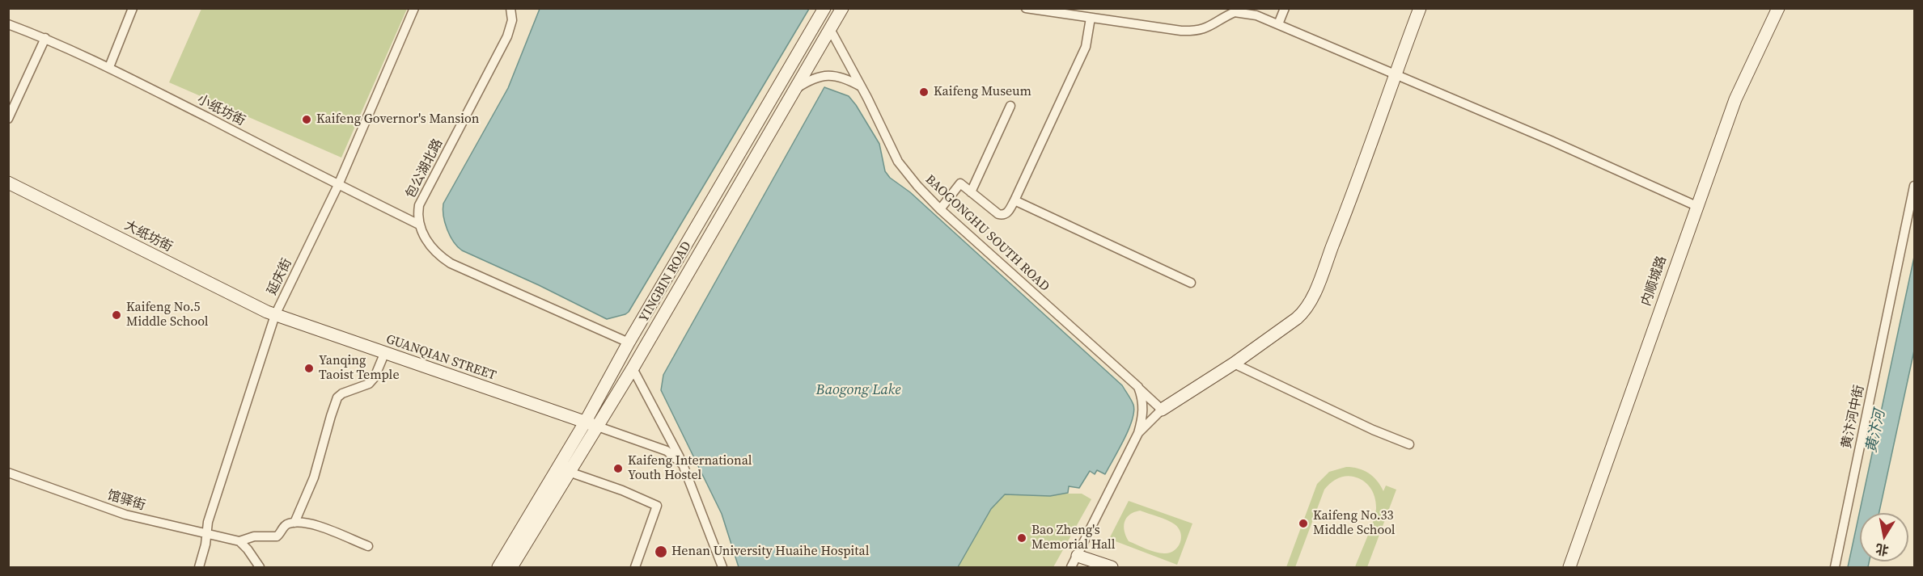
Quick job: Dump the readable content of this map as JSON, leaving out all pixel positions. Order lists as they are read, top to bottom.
{
  "streets": {
    "street": [
      "小纸坊街",
      "包公湖北路",
      "BAOGONGHU SOUTH ROAD",
      "大纸坊街",
      "延庆街",
      "内顺城路",
      "YINGBIN ROAD",
      "GUANQIAN STREET",
      "黄汴河中街",
      "馆驿街"
    ]
  },
  "crossings": [
    ["小纸坊街", "包公湖北路"],
    ["小纸坊街", "延庆街"],
    ["BAOGONGHU SOUTH ROAD", "YINGBIN ROAD"],
    ["大纸坊街", "延庆街"],
    ["大纸坊街", "GUANQIAN STREET"],
    ["延庆街", "GUANQIAN STREET"],
    ["延庆街", "馆驿街"],
    ["YINGBIN ROAD", "GUANQIAN STREET"]
  ],
  "water": ["Baogong Lake", "黄汴河"],
  "places": [
    "Kaifeng Museum",
    "Kaifeng Governor's Mansion",
    "Kaifeng No.5 Middle School",
    "Yanqing Taoist Temple",
    "Kaifeng International Youth Hostel",
    "Kaifeng No.33 Middle School",
    "Bao Zheng's Memorial Hall",
    "Henan University Huaihe Hospital"
  ],
  "north": "bottom"
}
